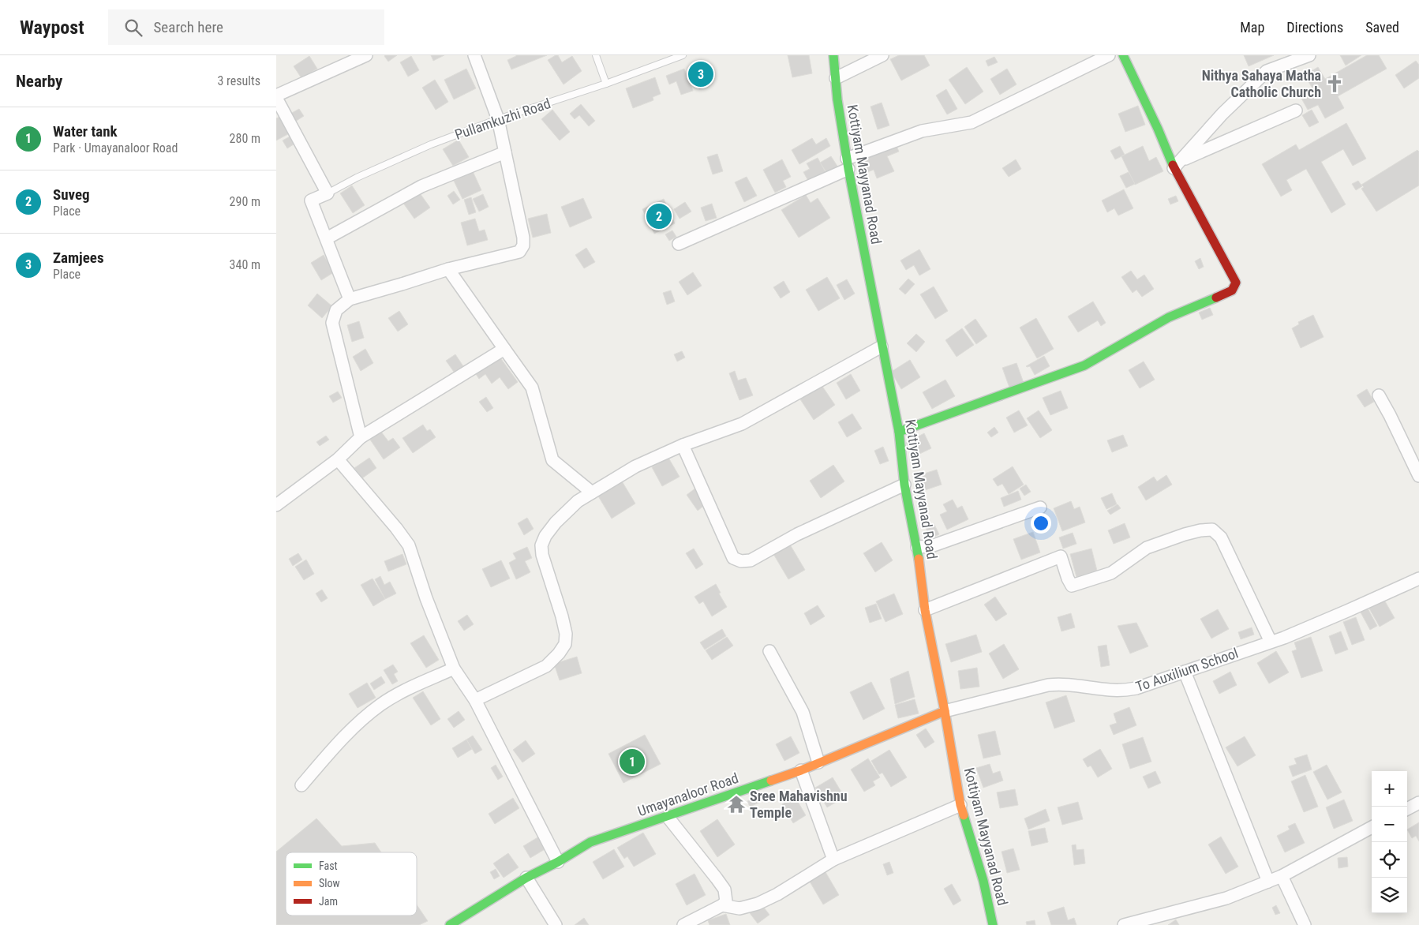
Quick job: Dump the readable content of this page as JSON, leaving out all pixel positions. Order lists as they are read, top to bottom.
{
  "streets": {
    "main road": ["Kottiyam Mayyanad Road", "Umayanaloor Road"],
    "street": ["To Auxilium School"],
    "lane": ["Pullamkuzhi Road"]
  },
  "crossings": [
    ["Kottiyam Mayyanad Road", "To Auxilium School"],
    ["Kottiyam Mayyanad Road", "Umayanaloor Road"],
    ["To Auxilium School", "Umayanaloor Road"]
  ],
  "places": {
    "church": ["Nithya Sahaya Matha Catholic Church"],
    "temple": ["Sree Mahavishnu Temple"]
  },
  "legend": ["Fast", "Slow", "Jam"],
  "page": {
    "header": "Waypost",
    "search": "Search here",
    "nav": ["Map", "Directions", "Saved"],
    "heading": ["Nearby", "3 results"],
    "pins": ["3", "2", "1"],
    "list": [
      {
        "mark": "1",
        "name": "Water tank",
        "note": "Park · Umayanaloor Road",
        "value": "280 m"
      },
      {
        "mark": "2",
        "name": "Suveg",
        "note": "Place",
        "value": "290 m"
      },
      {
        "mark": "3",
        "name": "Zamjees",
        "note": "Place",
        "value": "340 m"
      }
    ],
    "map_buttons": ["+", "−"]
  }
}
